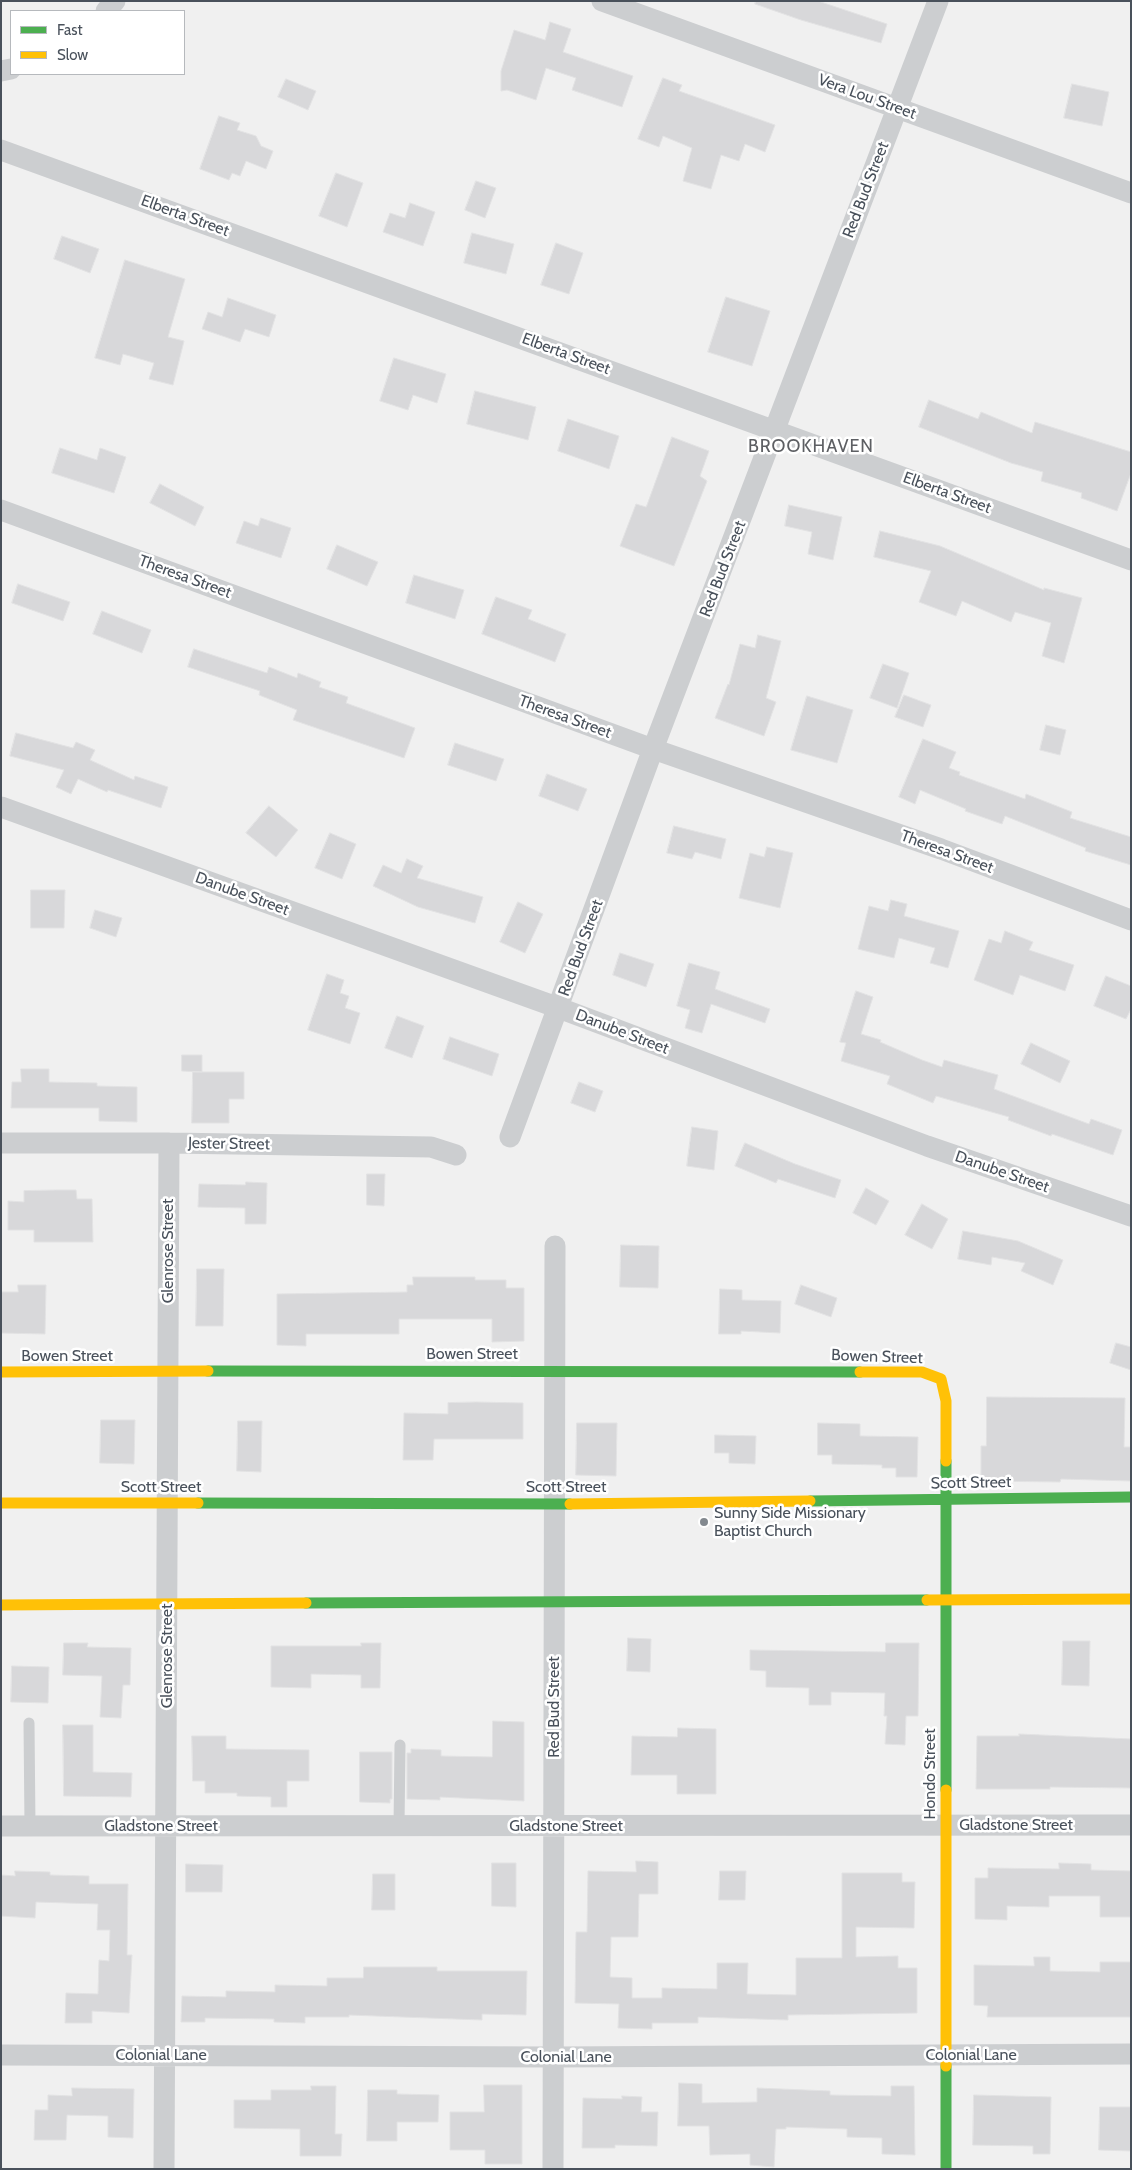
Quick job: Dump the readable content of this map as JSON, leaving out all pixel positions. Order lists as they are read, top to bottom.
{
  "streets": {
    "main road": ["Bowen Street", "Scott Street", "Hondo Street"],
    "street": [
      "Vera Lou Street",
      "Red Bud Street",
      "Elberta Street",
      "Theresa Street",
      "Danube Street",
      "Jester Street",
      "Glenrose Street",
      "Gladstone Street",
      "Colonial Lane"
    ]
  },
  "crossings": [
    ["Vera Lou Street", "Red Bud Street"],
    ["Red Bud Street", "Elberta Street"],
    ["Red Bud Street", "Theresa Street"],
    ["Red Bud Street", "Danube Street"],
    ["Red Bud Street", "Bowen Street"],
    ["Red Bud Street", "Scott Street"],
    ["Red Bud Street", "Gladstone Street"],
    ["Red Bud Street", "Colonial Lane"],
    ["Jester Street", "Glenrose Street"],
    ["Glenrose Street", "Bowen Street"],
    ["Glenrose Street", "Scott Street"],
    ["Glenrose Street", "Gladstone Street"],
    ["Glenrose Street", "Colonial Lane"],
    ["Bowen Street", "Hondo Street"],
    ["Scott Street", "Hondo Street"],
    ["Hondo Street", "Gladstone Street"],
    ["Hondo Street", "Colonial Lane"]
  ],
  "districts": ["BROOKHAVEN"],
  "places": ["Sunny Side Missionary Baptist Church"],
  "legend": ["Fast", "Slow"]
}
